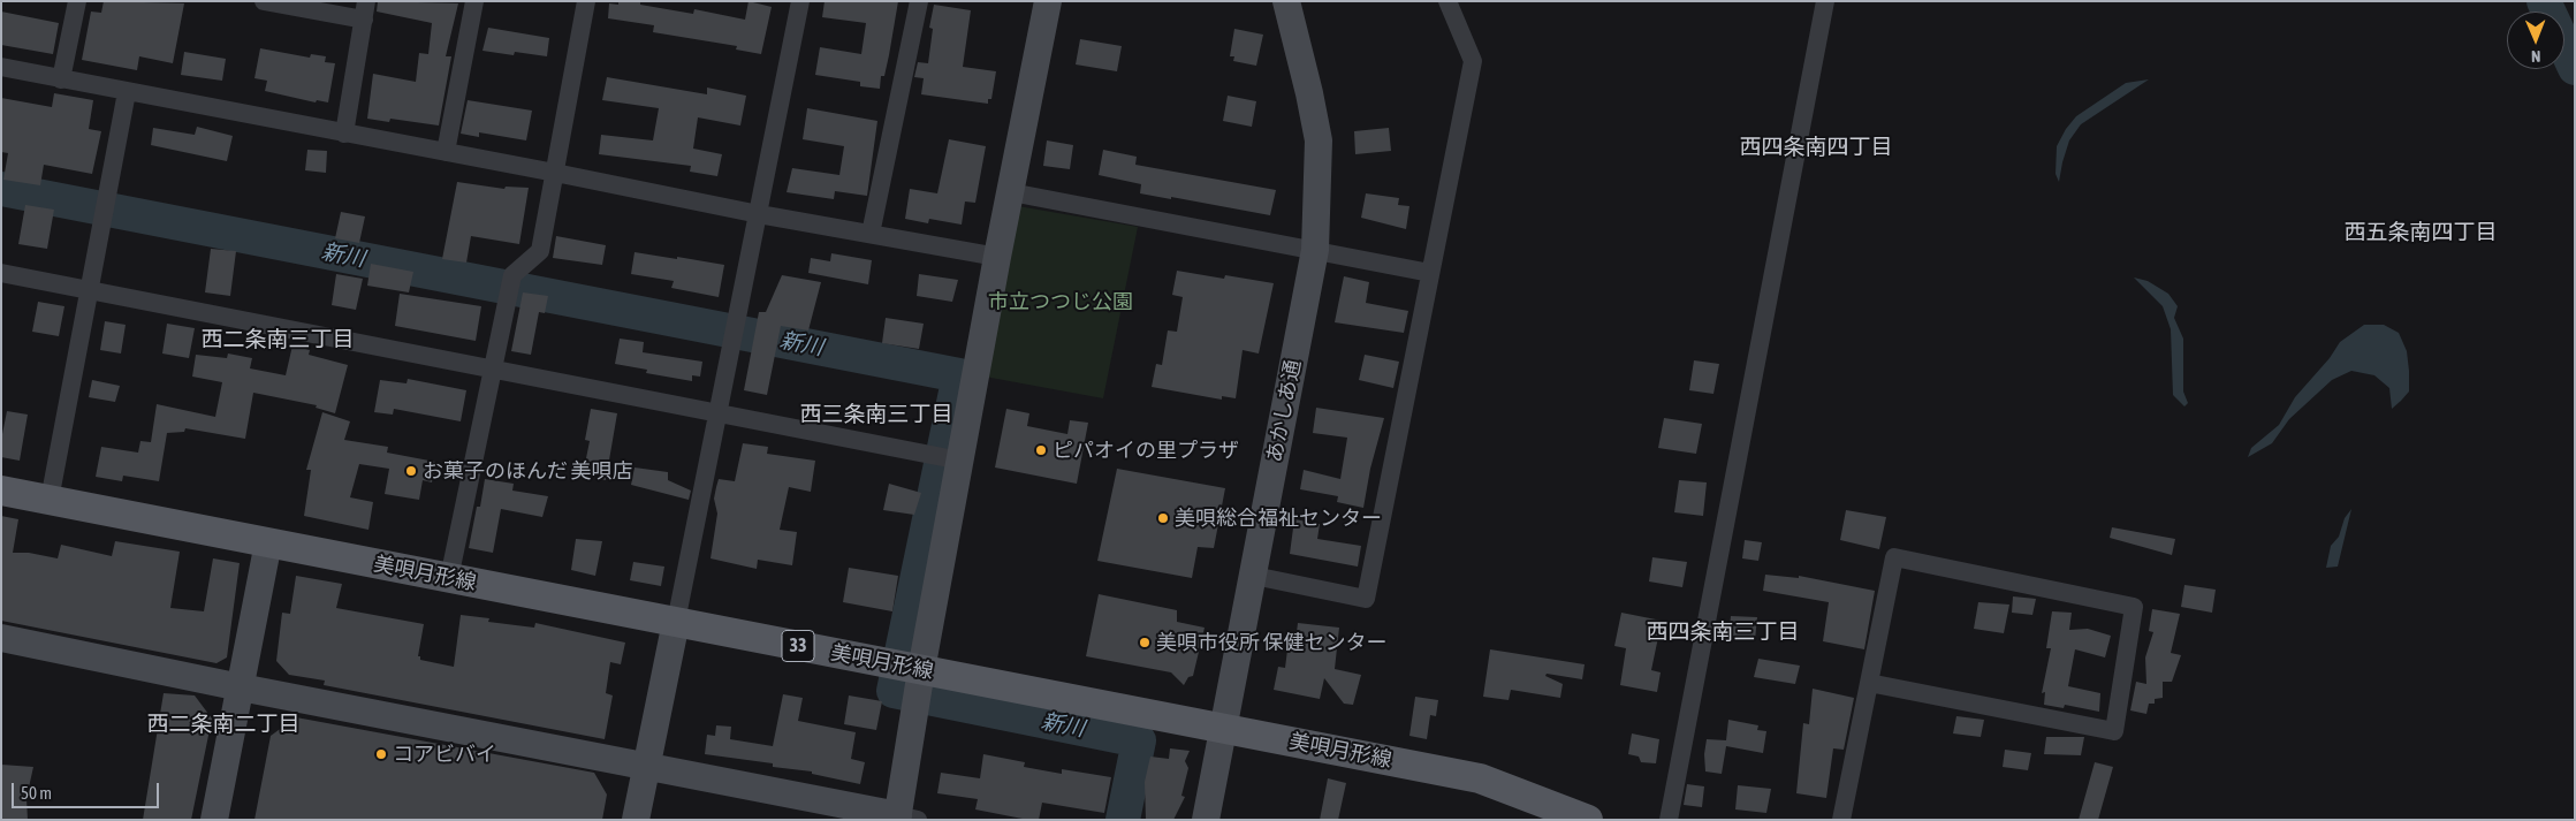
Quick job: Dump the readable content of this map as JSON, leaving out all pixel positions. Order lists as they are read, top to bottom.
{
  "streets": {
    "main road": ["美唄月形線", "33"],
    "street": ["あかしあ通"]
  },
  "crossings": [
    ["あかしあ通", "美唄月形線"]
  ],
  "districts": [
    "西四条南四丁目",
    "西五条南四丁目",
    "西二条南三丁目",
    "西三条南三丁目",
    "西四条南三丁目",
    "西二条南二丁目"
  ],
  "water": ["新川"],
  "parks": ["市立つつじ公園"],
  "places": [
    "ピパオイの里プラザ",
    "お菓子のほんだ 美唄店",
    "美唄総合福祉センター",
    "美唄市役所 保健センター",
    "コアビバイ"
  ],
  "scale_bar": "50 m",
  "north": "bottom"
}
